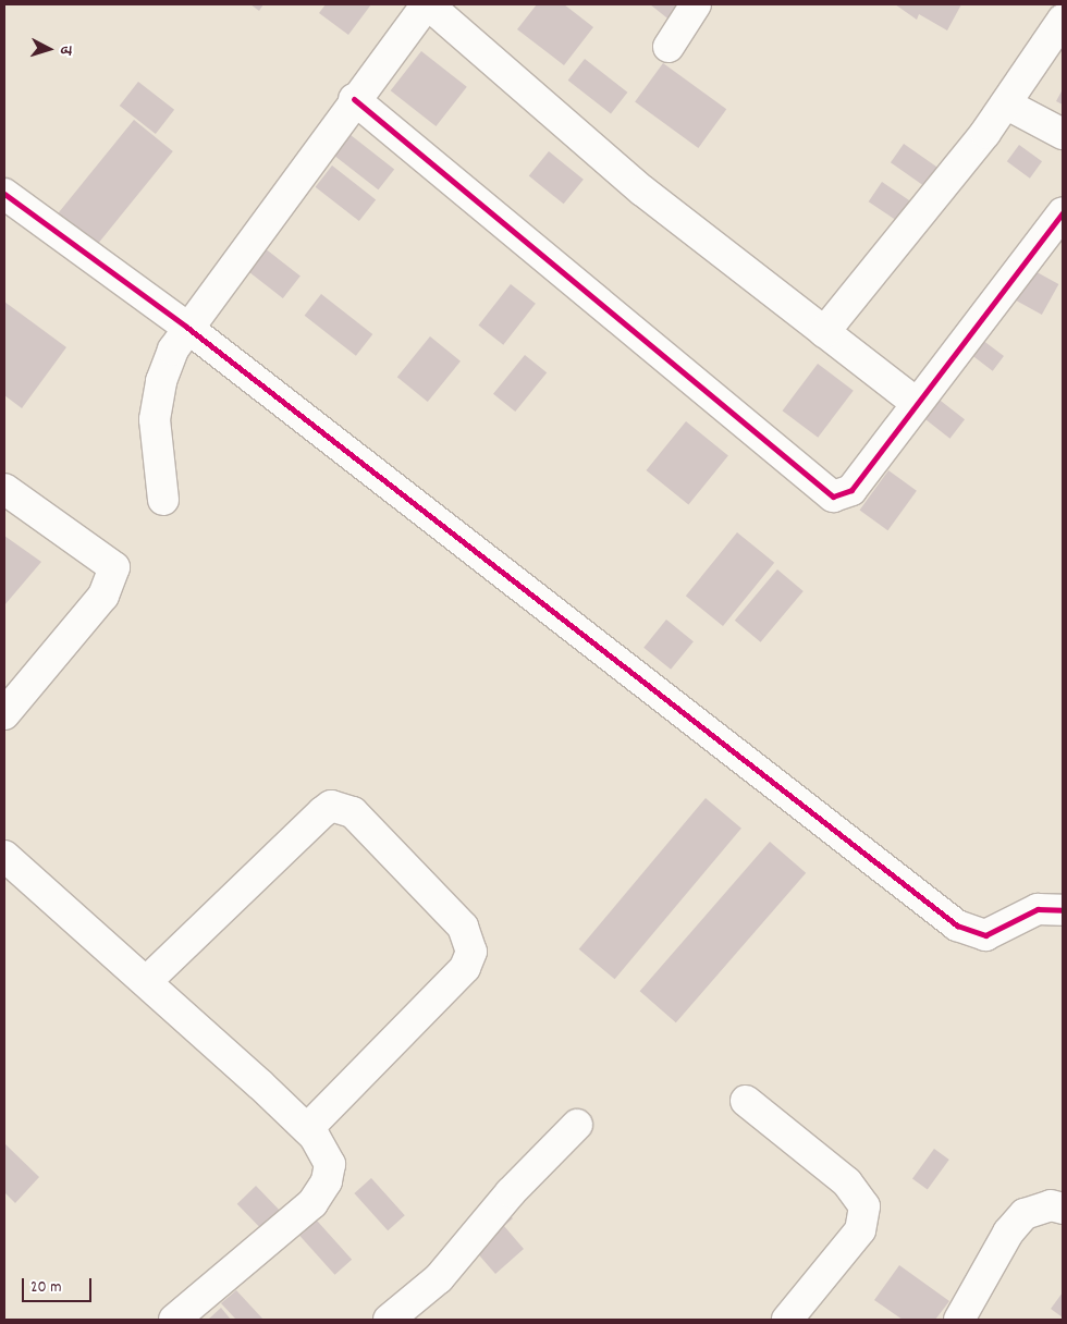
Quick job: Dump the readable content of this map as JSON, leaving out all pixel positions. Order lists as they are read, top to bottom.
{
  "scale_bar": "20 m",
  "north": "right"
}
